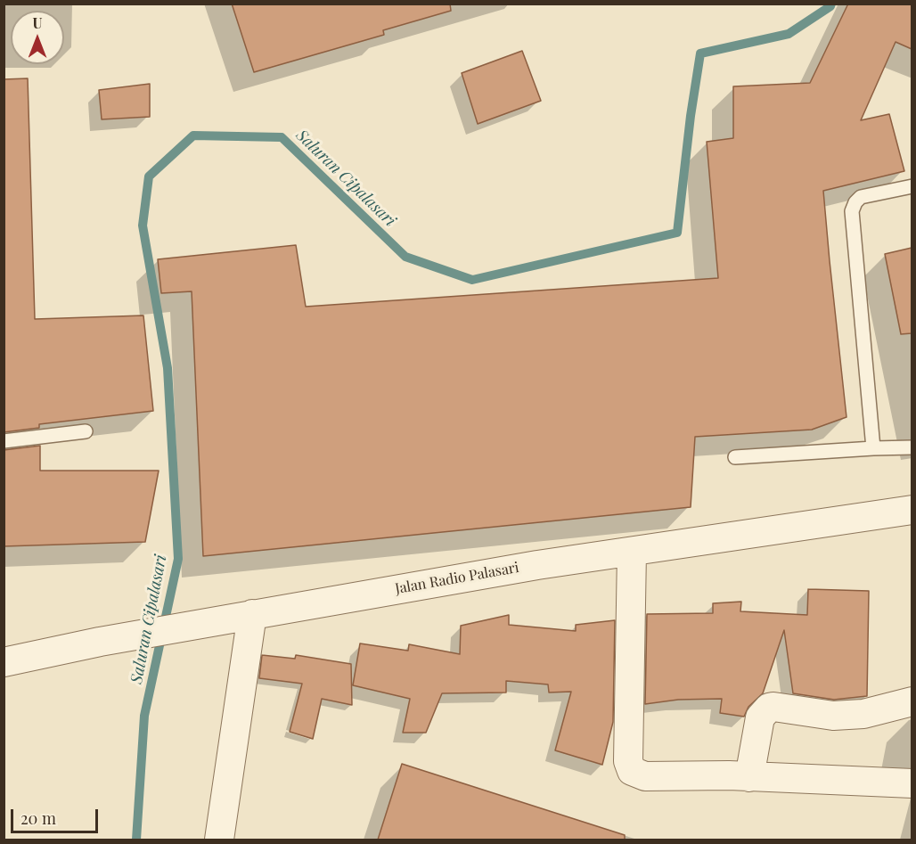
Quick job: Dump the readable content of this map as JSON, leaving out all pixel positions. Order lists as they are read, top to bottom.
{
  "streets": {
    "street": ["Jalan Radio Palasari"]
  },
  "water": ["Saluran Cipalasari"],
  "scale_bar": "20 m",
  "north": "top"
}
